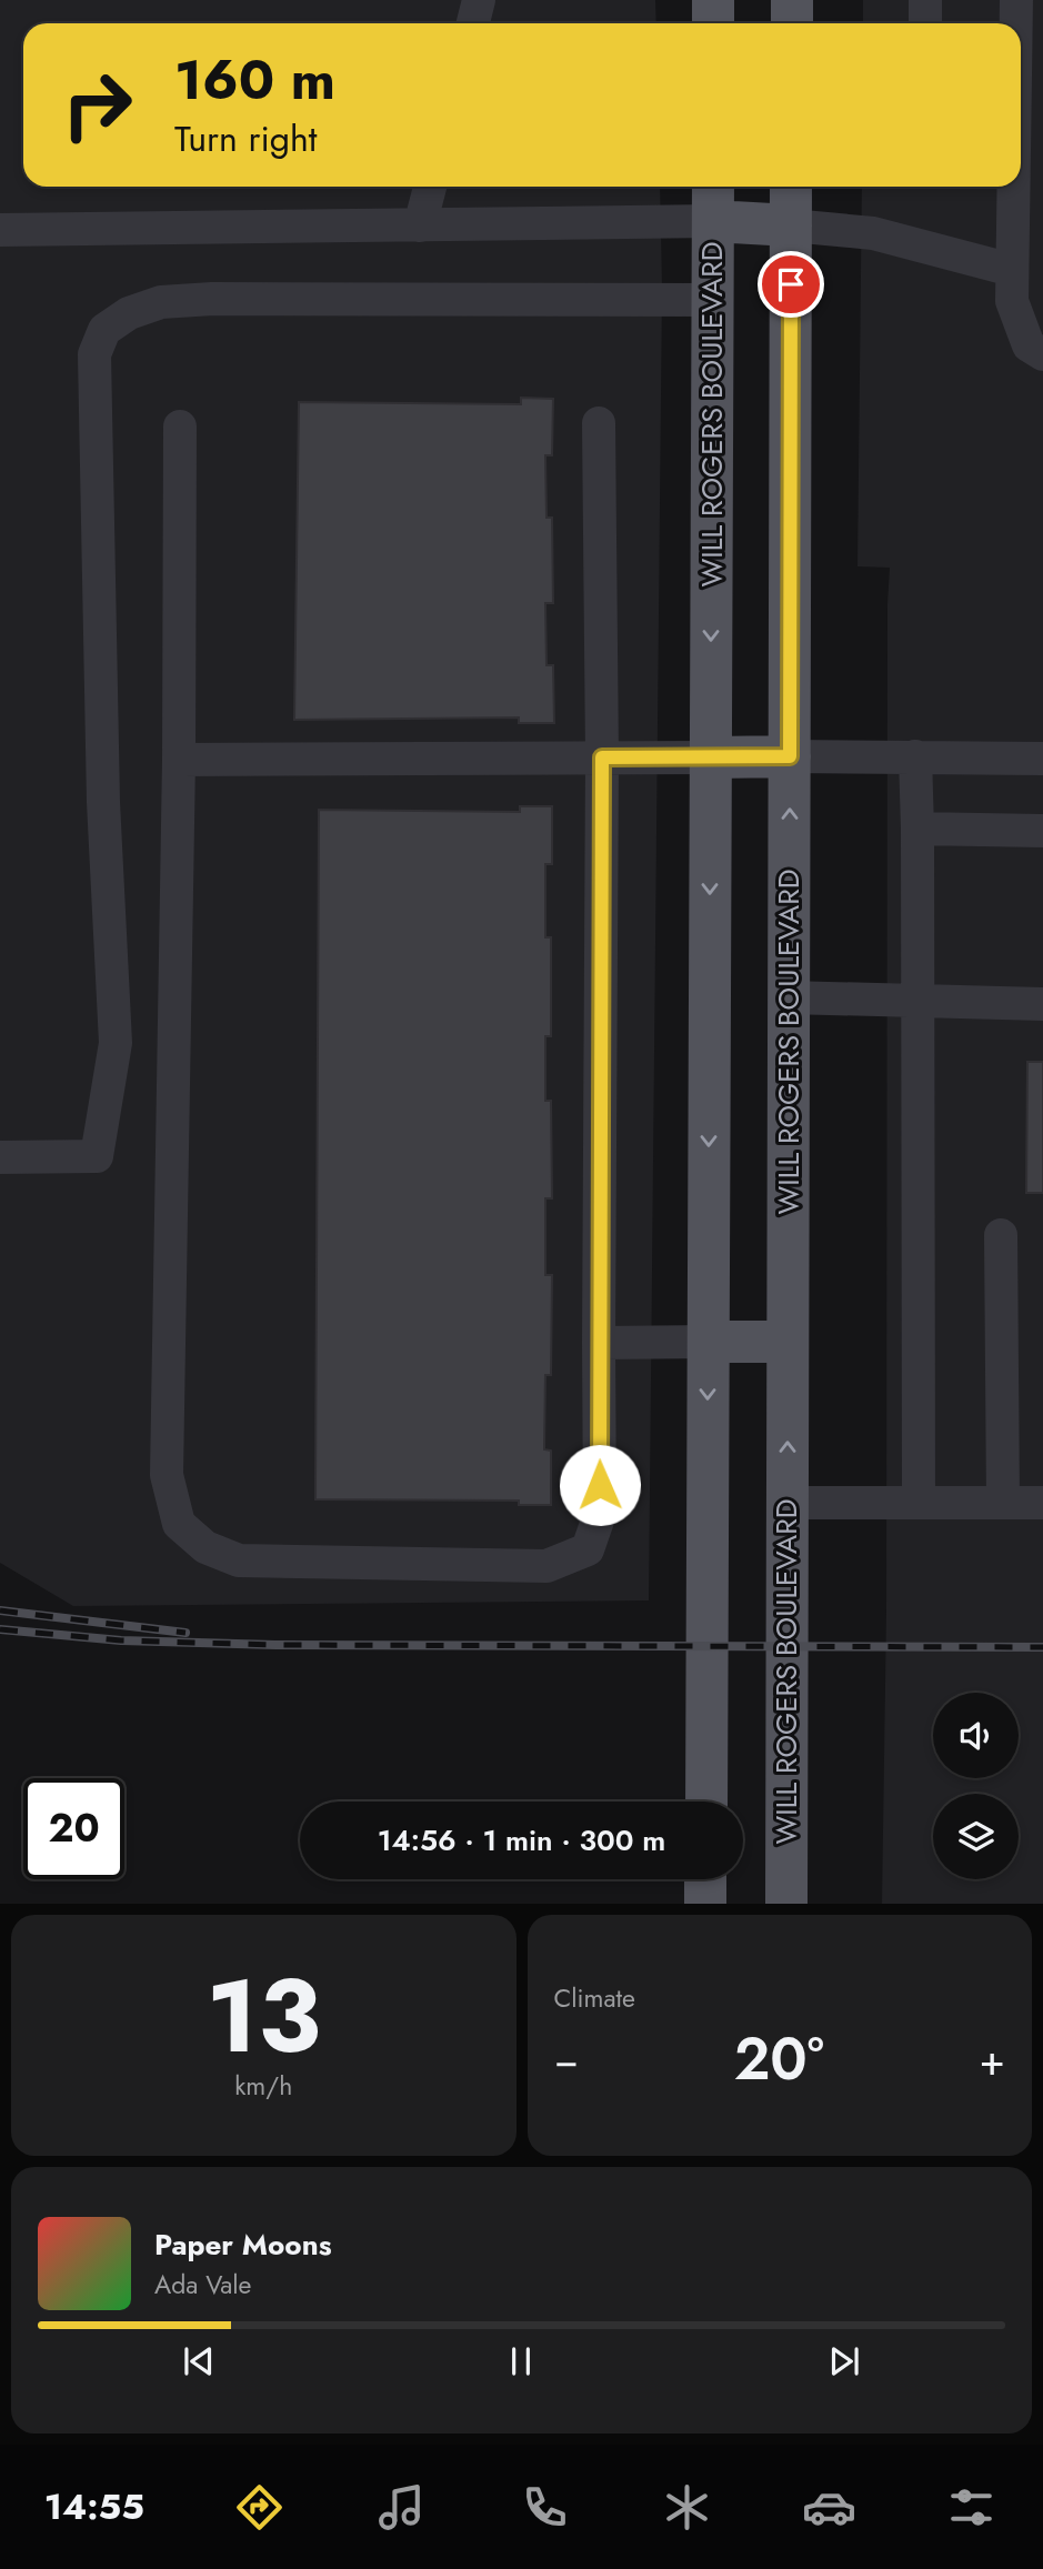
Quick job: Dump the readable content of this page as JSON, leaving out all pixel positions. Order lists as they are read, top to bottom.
{
  "streets": {
    "main road": ["WILL ROGERS BOULEVARD"]
  },
  "page": {
    "turn": ["160 m", "Turn right"],
    "limit": "20",
    "trip": "14:56 · 1 min · 300 m",
    "tile": [
      ["13", "km/h"],
      "Climate"
    ],
    "heat": ["−", "20°", "+"],
    "song": ["Paper Moons", "Ada Vale"],
    "tabs": "14:55"
  }
}
